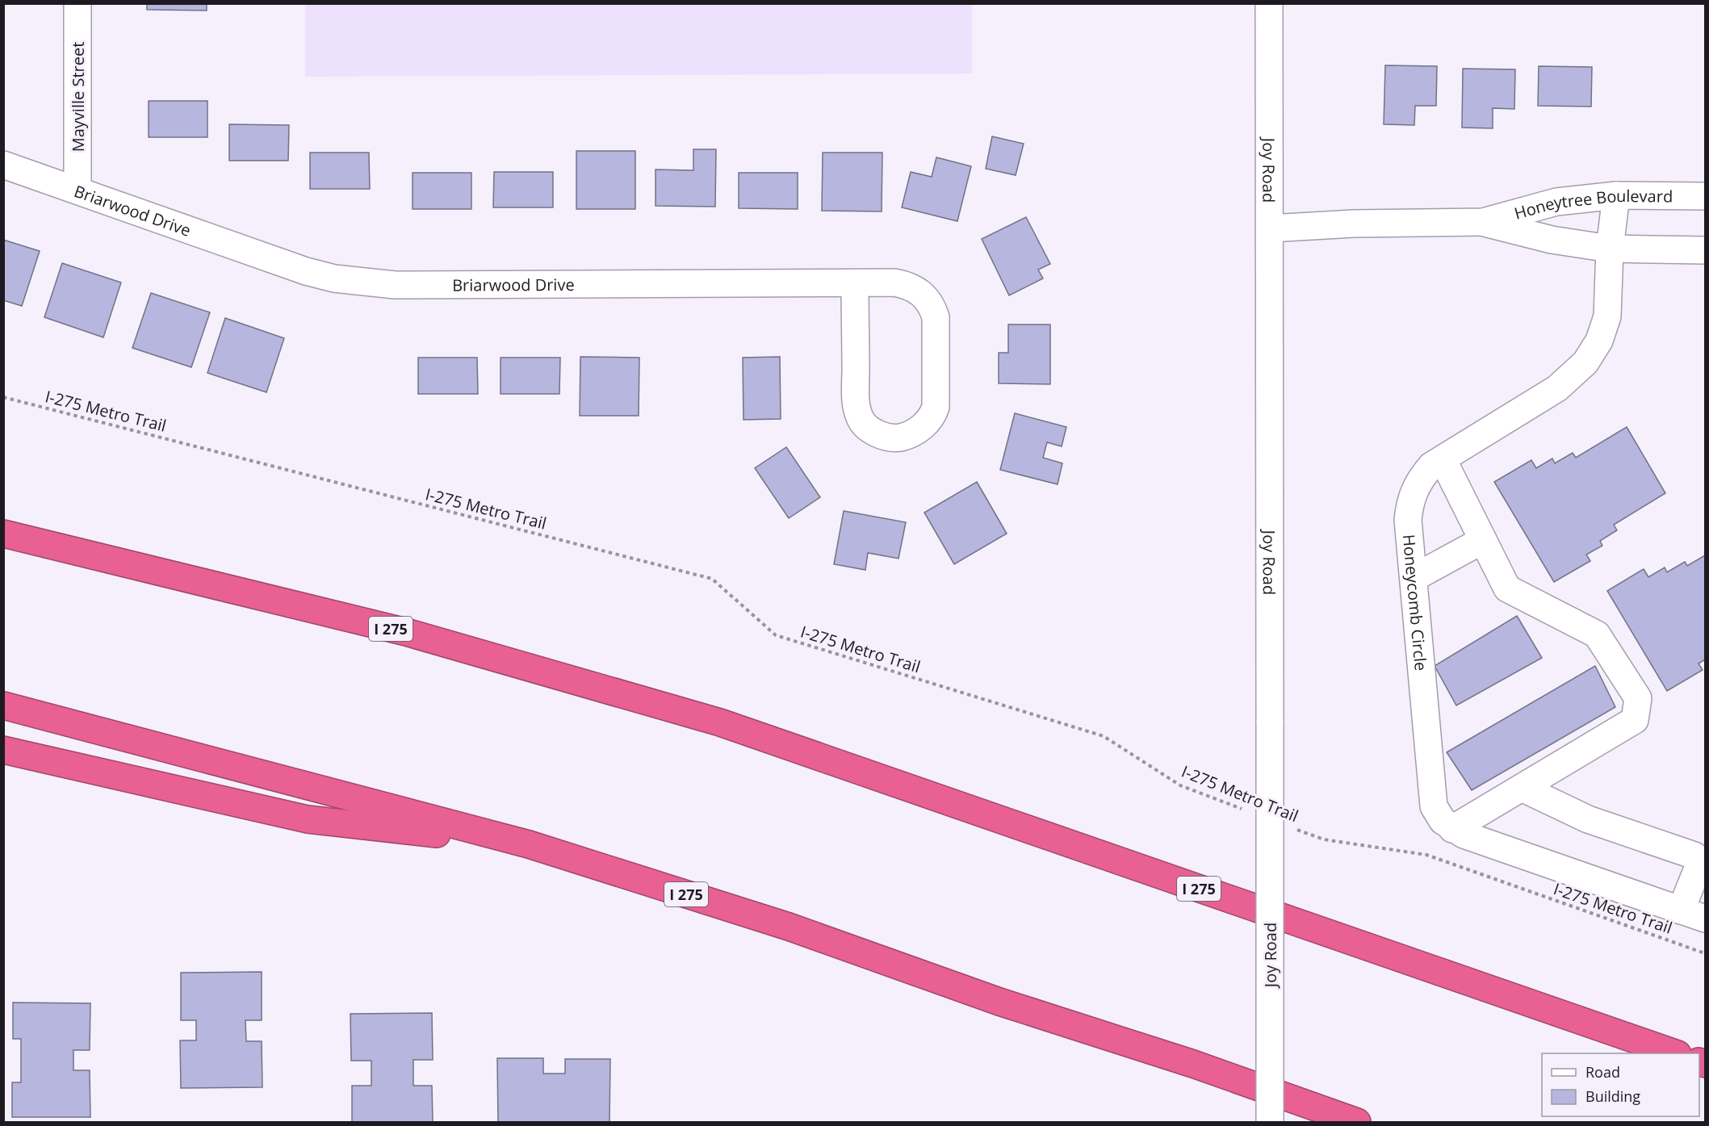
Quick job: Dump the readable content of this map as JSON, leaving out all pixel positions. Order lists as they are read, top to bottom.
{
  "streets": {
    "highway": ["I 275"],
    "street": [
      "Mayville Street",
      "Joy Road",
      "Honeytree Boulevard",
      "Briarwood Drive",
      "Honeycomb Circle"
    ],
    "path": ["I-275 Metro Trail"]
  },
  "crossings": [
    ["Mayville Street", "Briarwood Drive"],
    ["Joy Road", "Honeytree Boulevard"],
    ["Honeytree Boulevard", "Honeycomb Circle"]
  ],
  "legend": ["Road", "Building"]
}
